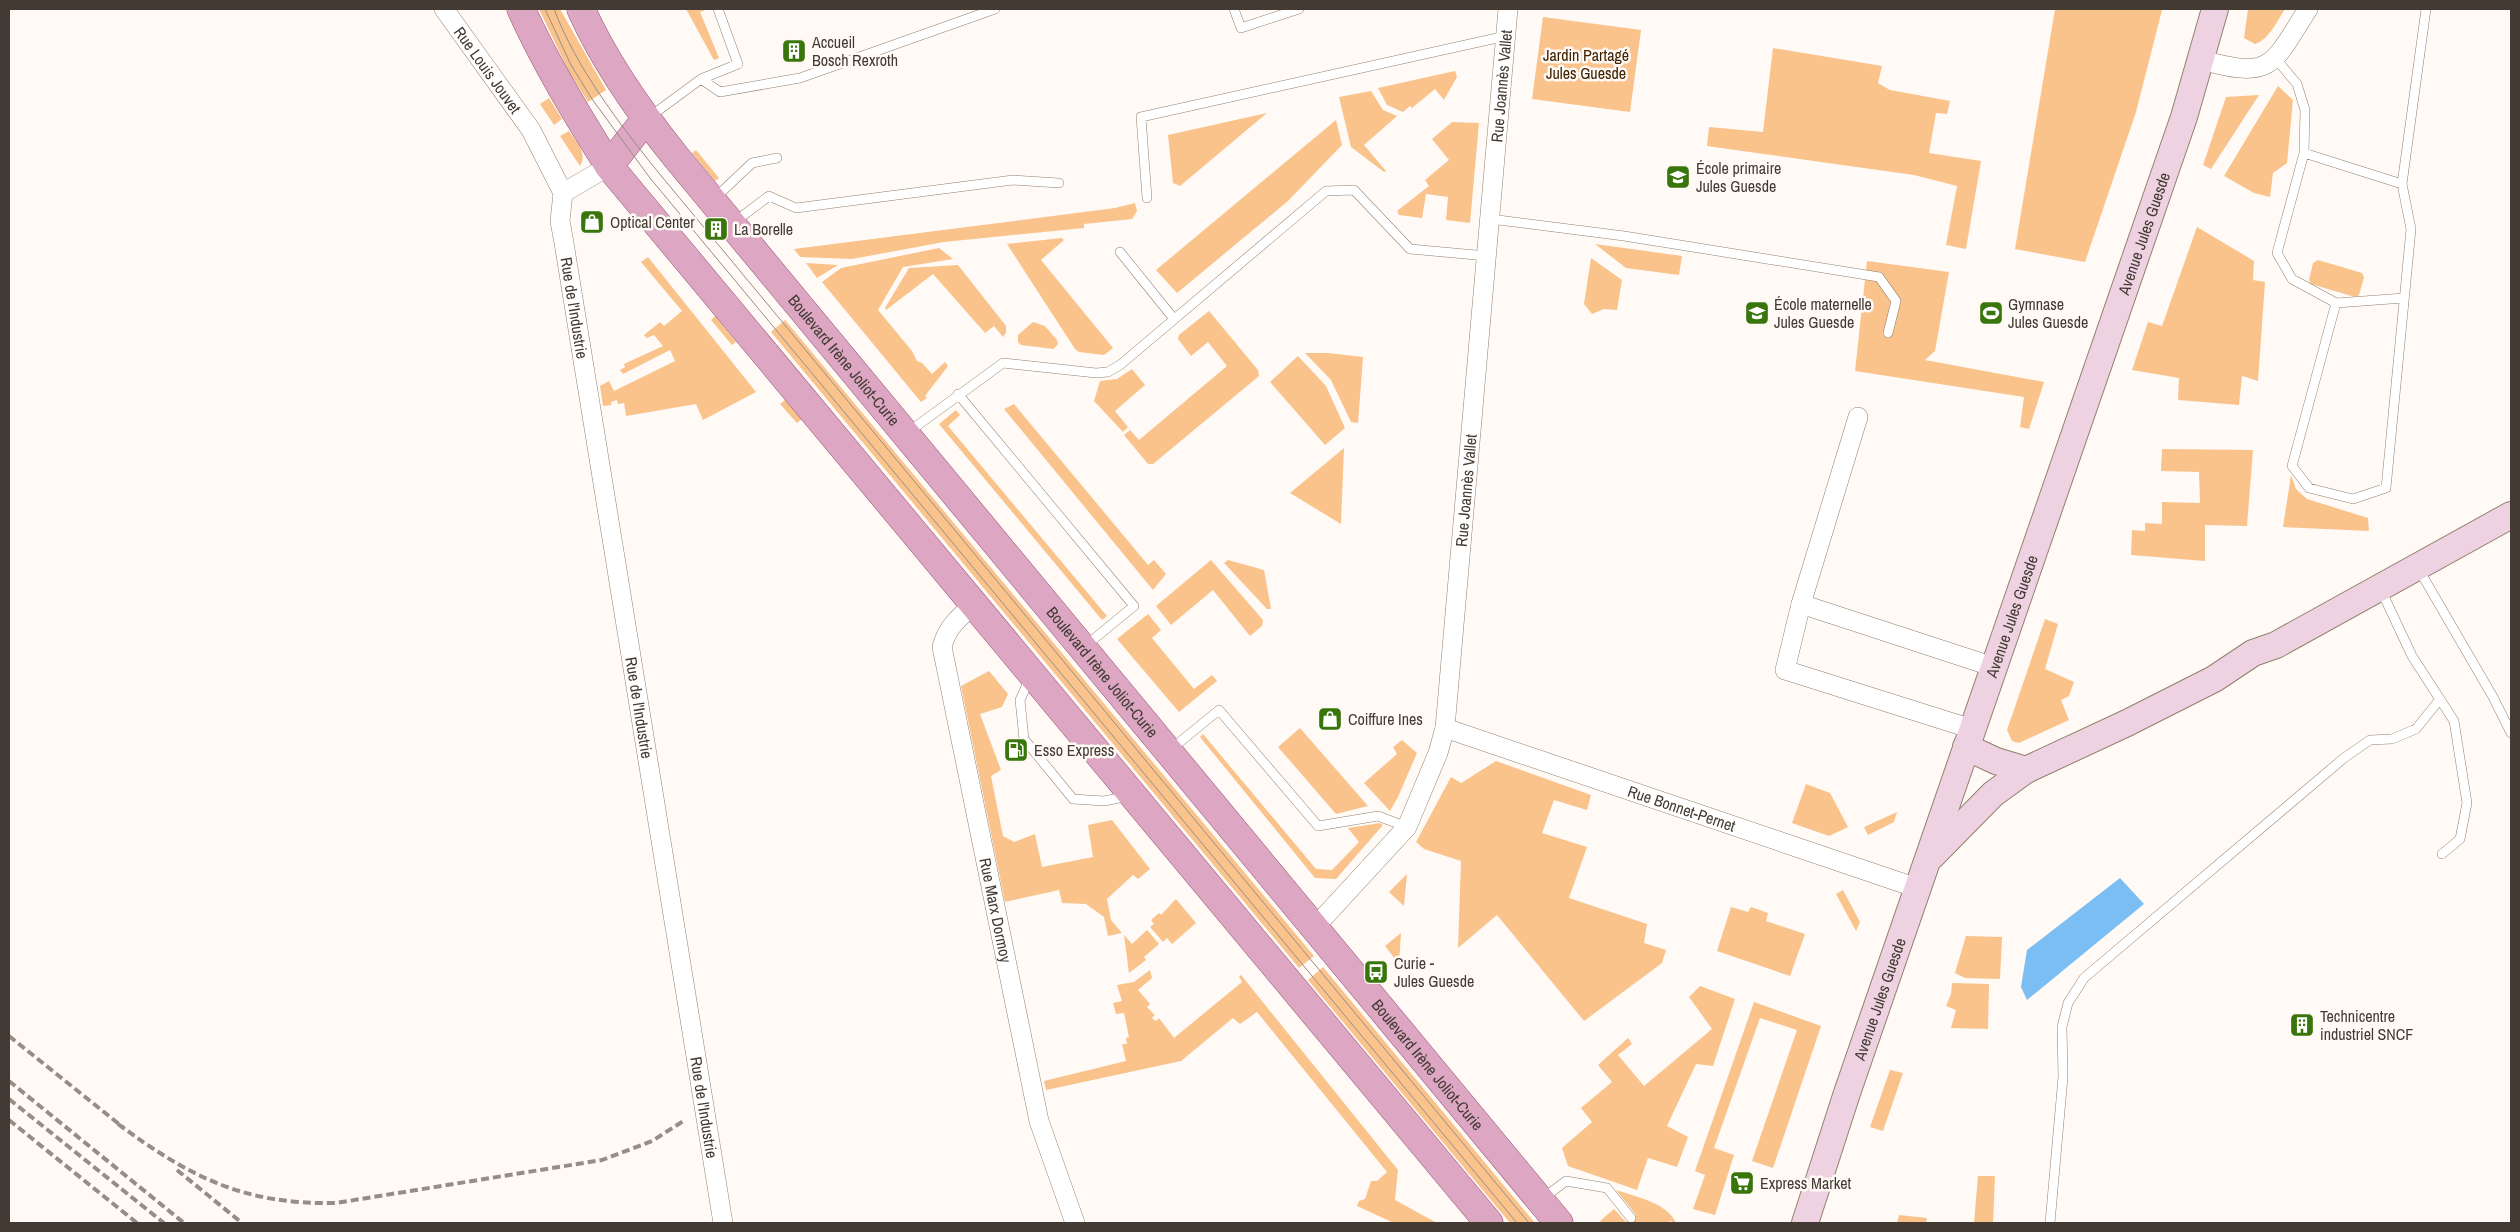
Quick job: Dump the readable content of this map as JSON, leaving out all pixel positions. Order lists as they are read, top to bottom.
{
  "streets": {
    "main road": ["Boulevard Irène Joliot-Curie"],
    "street": [
      "Rue Louis Jouvet",
      "Rue Joannès Vallet",
      "Avenue Jules Guesde",
      "Rue de l'Industrie",
      "Rue Bonnet-Pernet",
      "Rue Marx Dormoy"
    ]
  },
  "crossings": [
    ["Rue Louis Jouvet", "Rue de l'Industrie"],
    ["Rue Joannès Vallet", "Boulevard Irène Joliot-Curie"],
    ["Rue Joannès Vallet", "Rue Bonnet-Pernet"],
    ["Avenue Jules Guesde", "Rue Bonnet-Pernet"]
  ],
  "parks": ["Jardin Partagé Jules Guesde"],
  "places": {
    "building": ["Accueil Bosch Rexroth", "La Borelle", "Technicentre industriel SNCF"],
    "school or university": ["École primaire Jules Guesde", "École maternelle Jules Guesde"],
    "shop": ["Optical Center", "Coiffure Ines"],
    "sports": ["Gymnase Jules Guesde"],
    "fuel station": ["Esso Express"],
    "bus stop": ["Curie - Jules Guesde"],
    "supermarket": ["Express Market"]
  }
}
